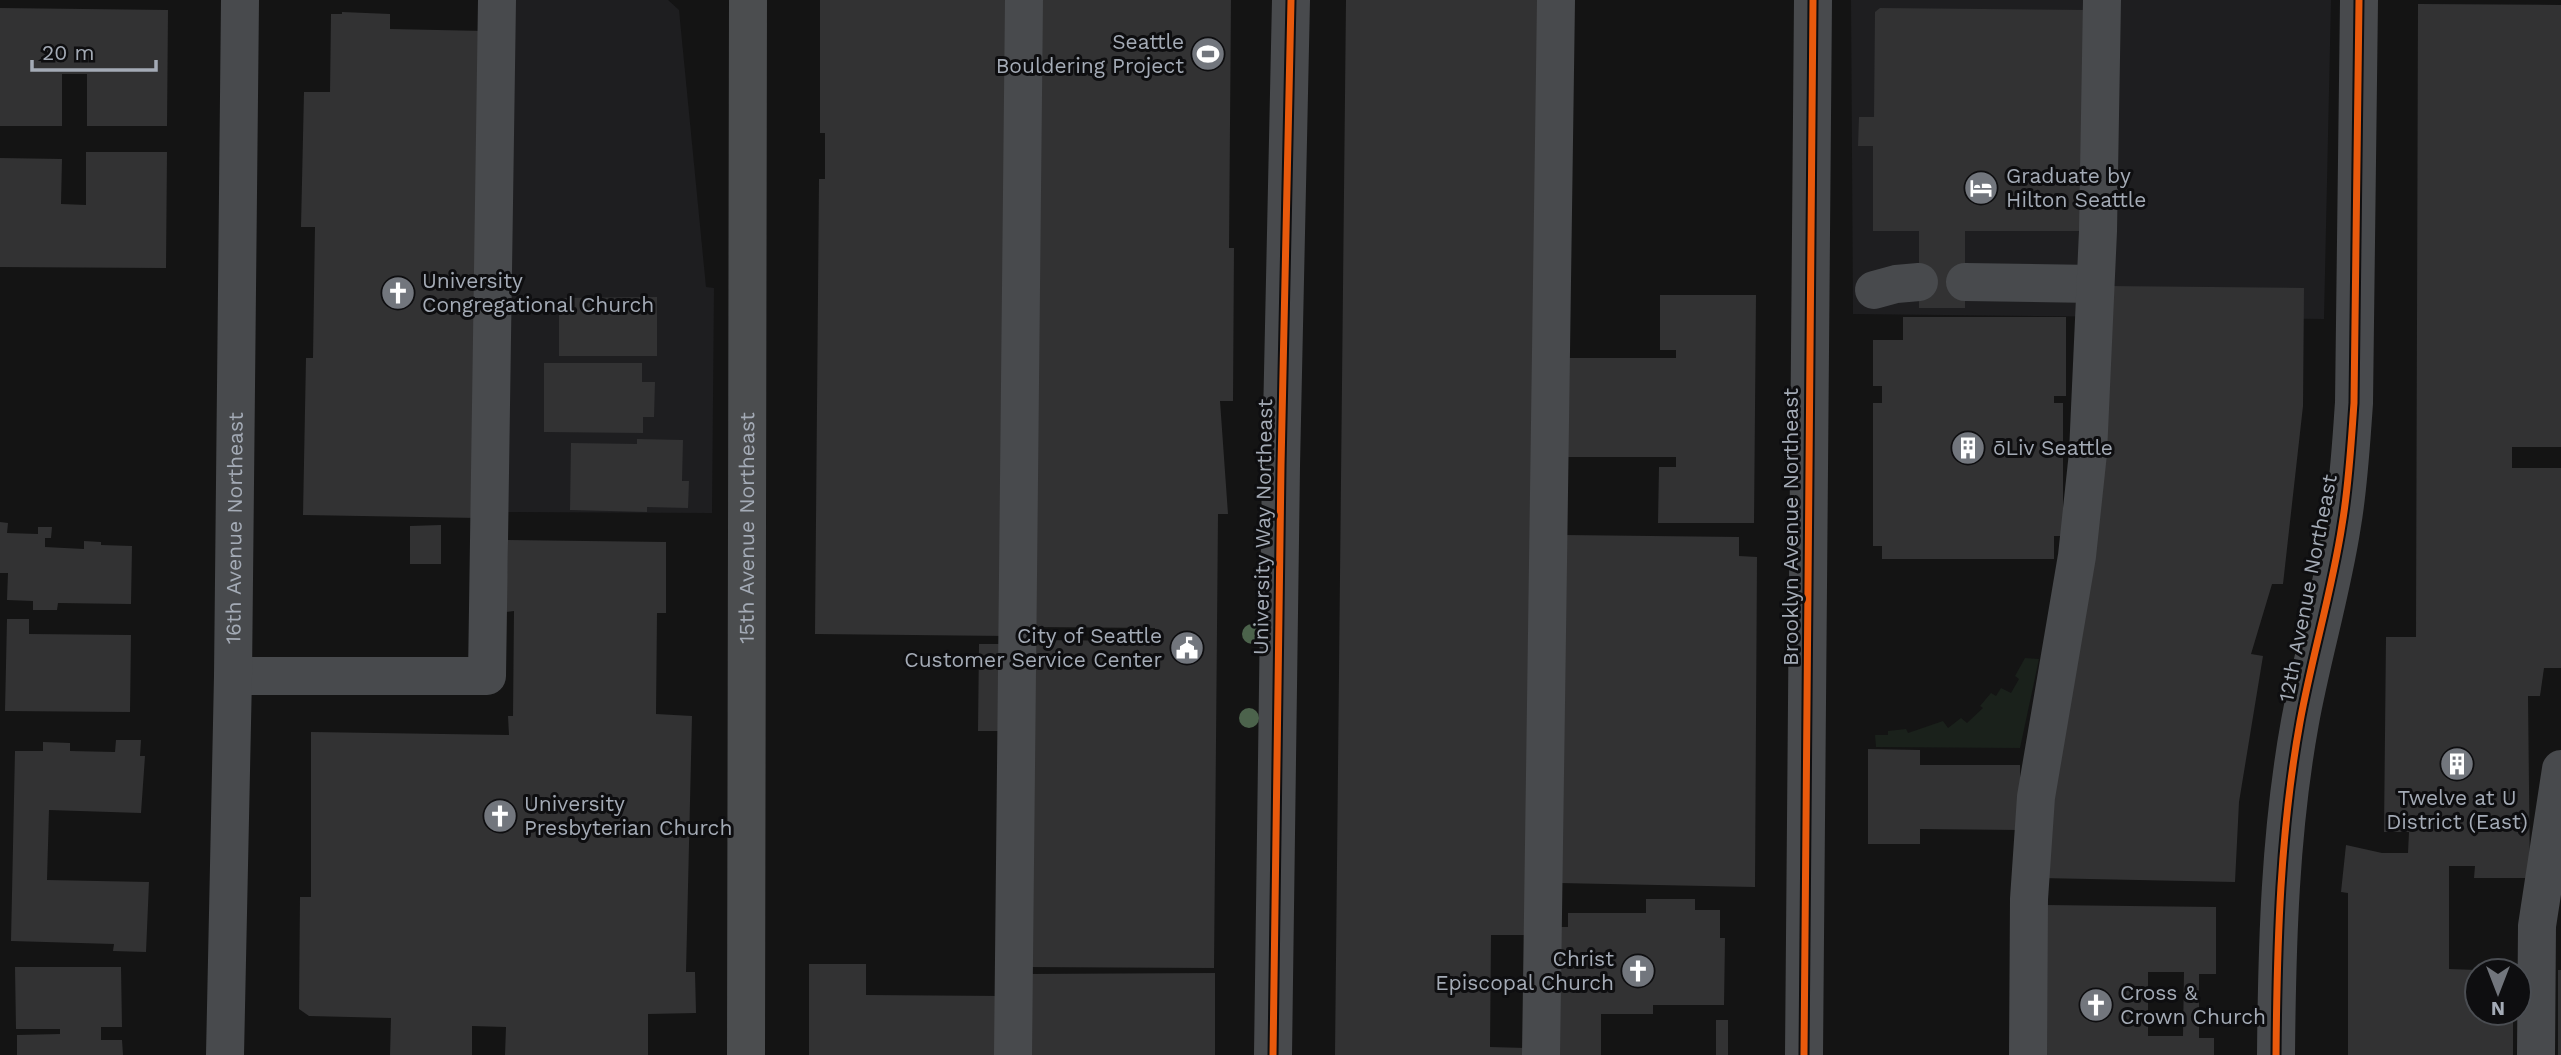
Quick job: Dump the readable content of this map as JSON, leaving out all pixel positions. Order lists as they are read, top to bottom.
{
  "streets": {
    "main road": ["15th Avenue Northeast"],
    "street": [
      "University Way Northeast",
      "Brooklyn Avenue Northeast",
      "16th Avenue Northeast",
      "12th Avenue Northeast"
    ]
  },
  "places": {
    "sports": ["Seattle Bouldering Project"],
    "hotel": ["Graduate by Hilton Seattle"],
    "church": [
      "University Congregational Church",
      "University Presbyterian Church",
      "Christ Episcopal Church",
      "Cross & Crown Church"
    ],
    "building": ["ōLiv Seattle", "Twelve at U District (East)"],
    "public building": ["City of Seattle Customer Service Center"]
  },
  "scale_bar": "20 m",
  "north": "bottom"
}
